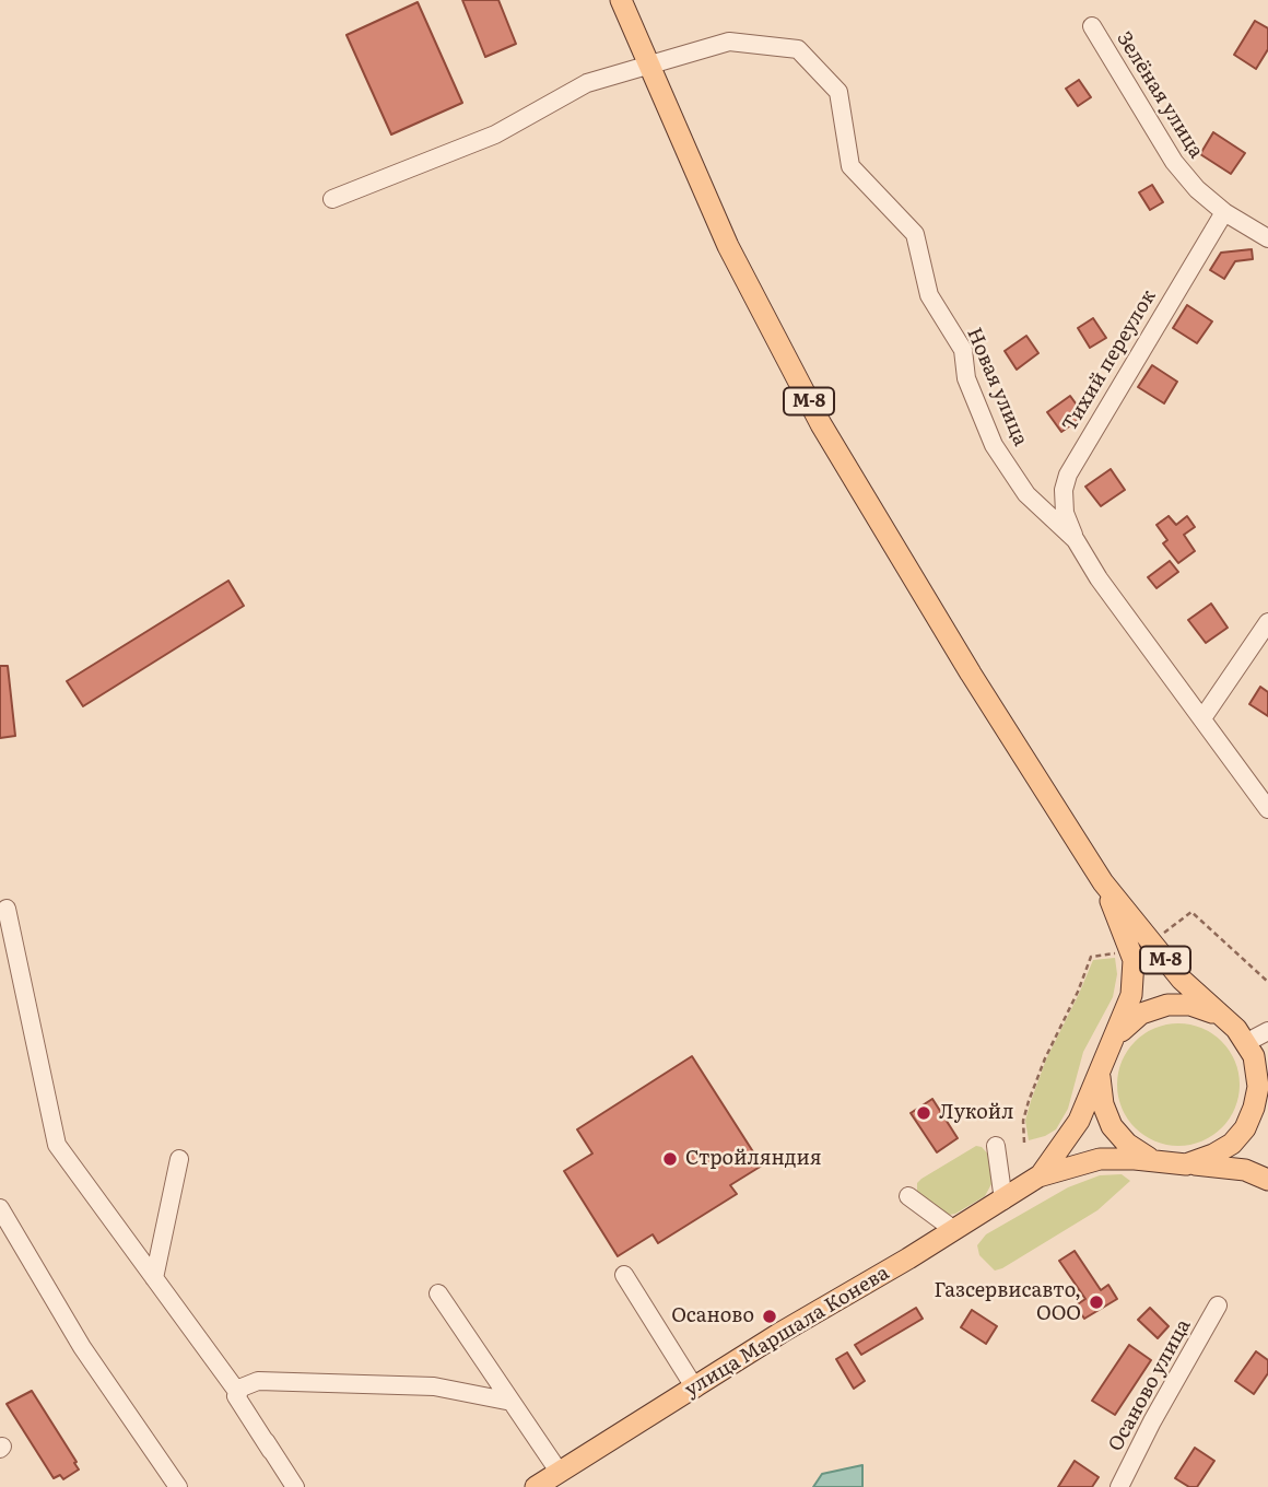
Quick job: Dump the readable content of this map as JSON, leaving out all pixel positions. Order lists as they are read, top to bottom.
{
  "streets": {
    "main road": ["М-8", "улица Маршала Конева"],
    "street": [
      "Зелёная улица",
      "Тихий переулок",
      "Новая улица",
      "Осаново улица"
    ]
  },
  "crossings": [
    ["Зелёная улица", "Тихий переулок"],
    ["Тихий переулок", "Новая улица"],
    ["Новая улица", "М-8"]
  ],
  "places": [
    "Лукойл",
    "Стройляндия",
    "Газсервисавто, ООО",
    "Осаново"
  ]
}
